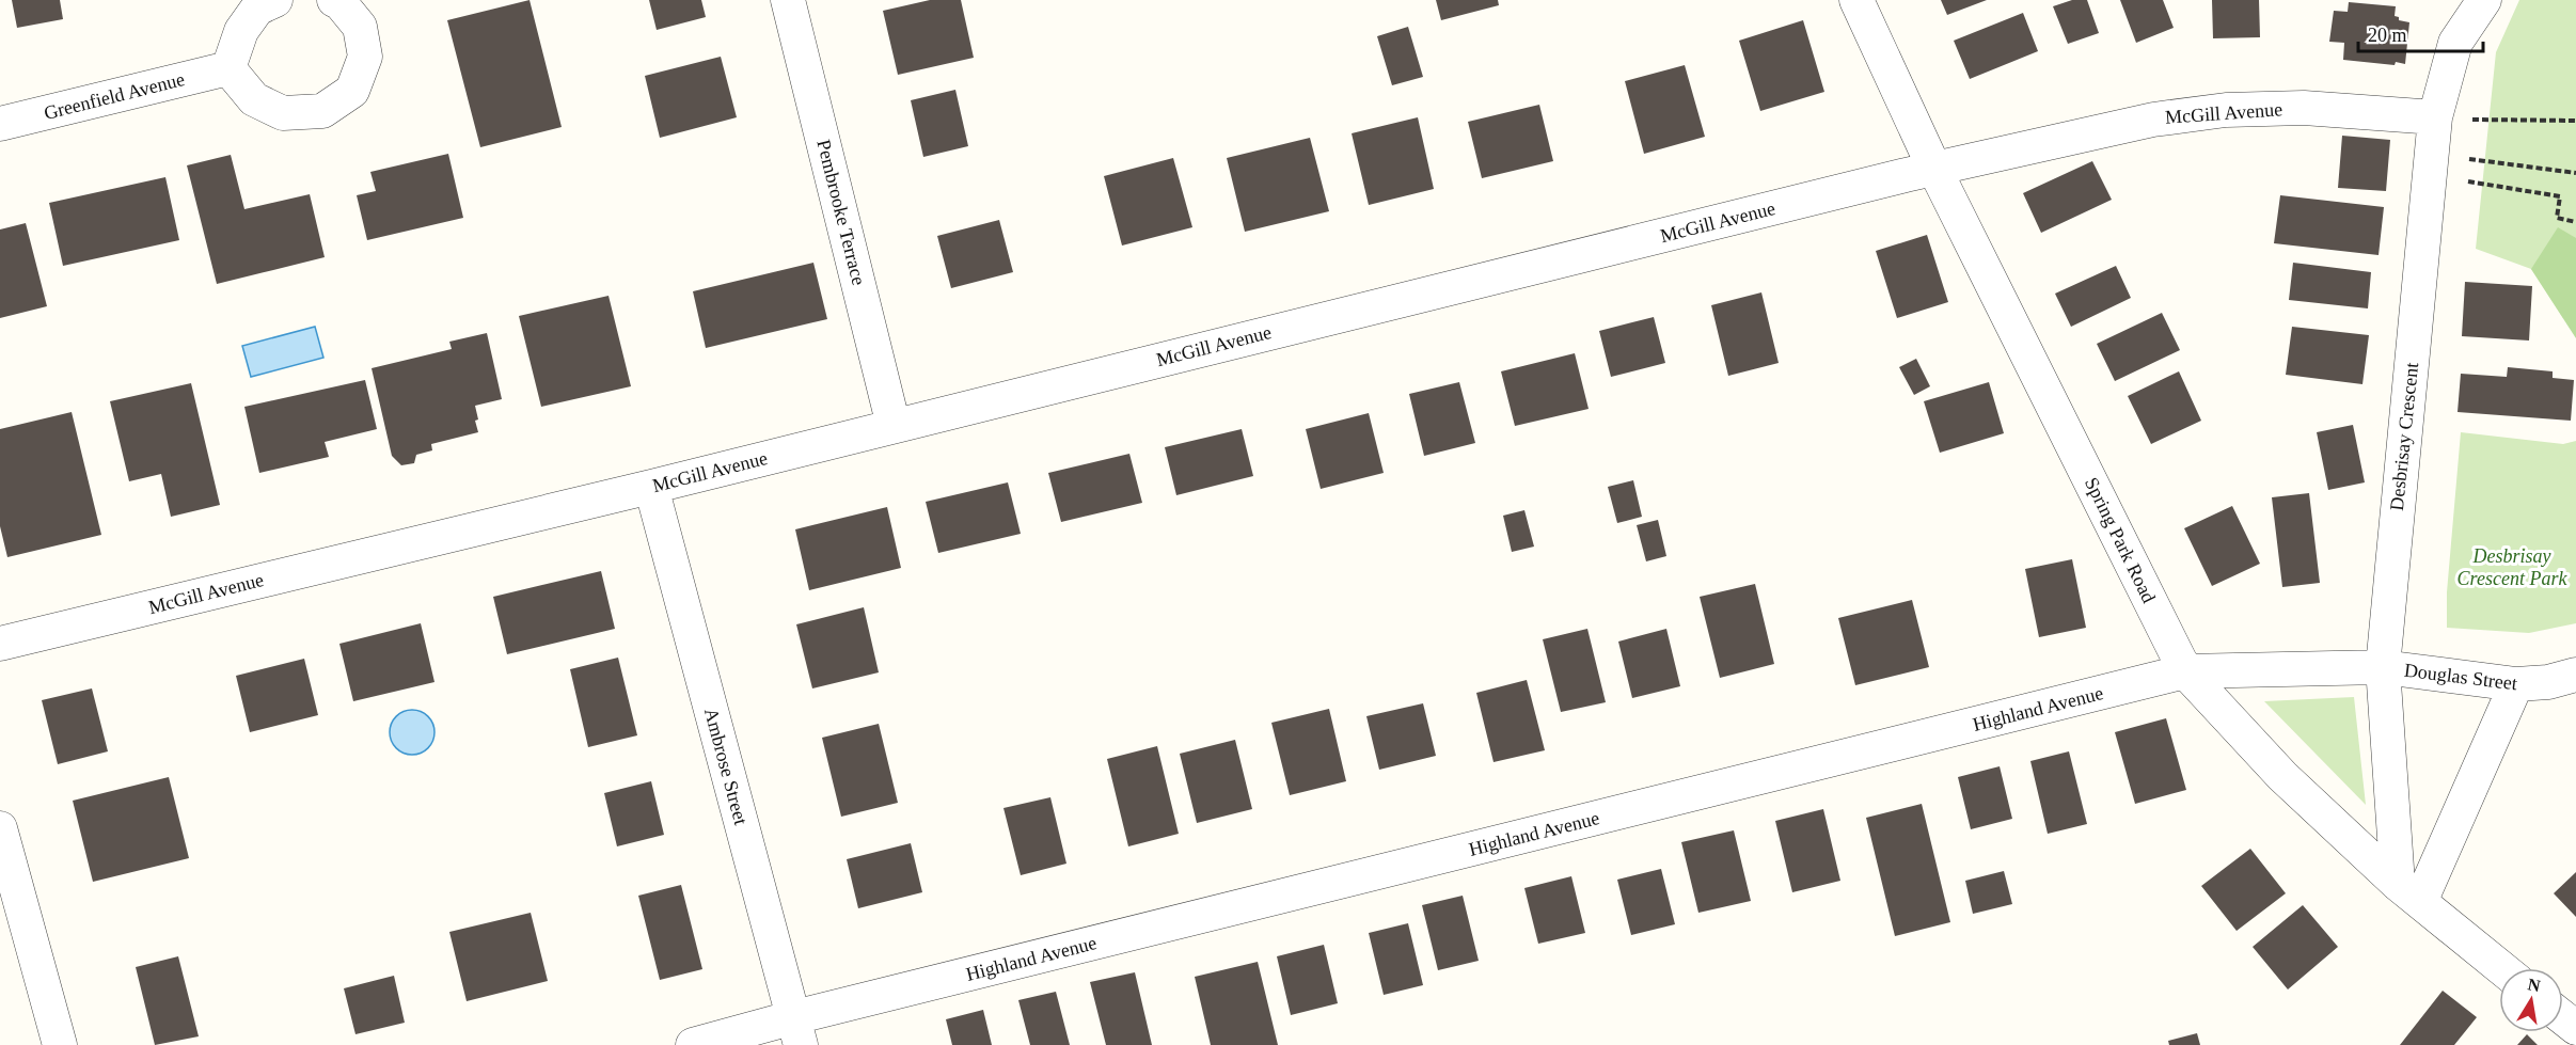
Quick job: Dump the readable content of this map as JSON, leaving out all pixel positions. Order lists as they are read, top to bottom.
{
  "streets": {
    "street": [
      "Greenfield Avenue",
      "McGill Avenue",
      "Pembrooke Terrace",
      "Desbrisay Crescent",
      "Spring Park Road",
      "Douglas Street",
      "Highland Avenue",
      "Ambrose Street"
    ]
  },
  "crossings": [
    ["McGill Avenue", "Pembrooke Terrace"],
    ["McGill Avenue", "Desbrisay Crescent"],
    ["McGill Avenue", "Spring Park Road"],
    ["McGill Avenue", "Ambrose Street"],
    ["Desbrisay Crescent", "Spring Park Road"],
    ["Desbrisay Crescent", "Douglas Street"],
    ["Desbrisay Crescent", "Highland Avenue"],
    ["Spring Park Road", "Highland Avenue"],
    ["Douglas Street", "Highland Avenue"],
    ["Highland Avenue", "Ambrose Street"]
  ],
  "parks": ["Desbrisay Crescent Park"],
  "scale_bar": "20 m",
  "north": "top"
}
